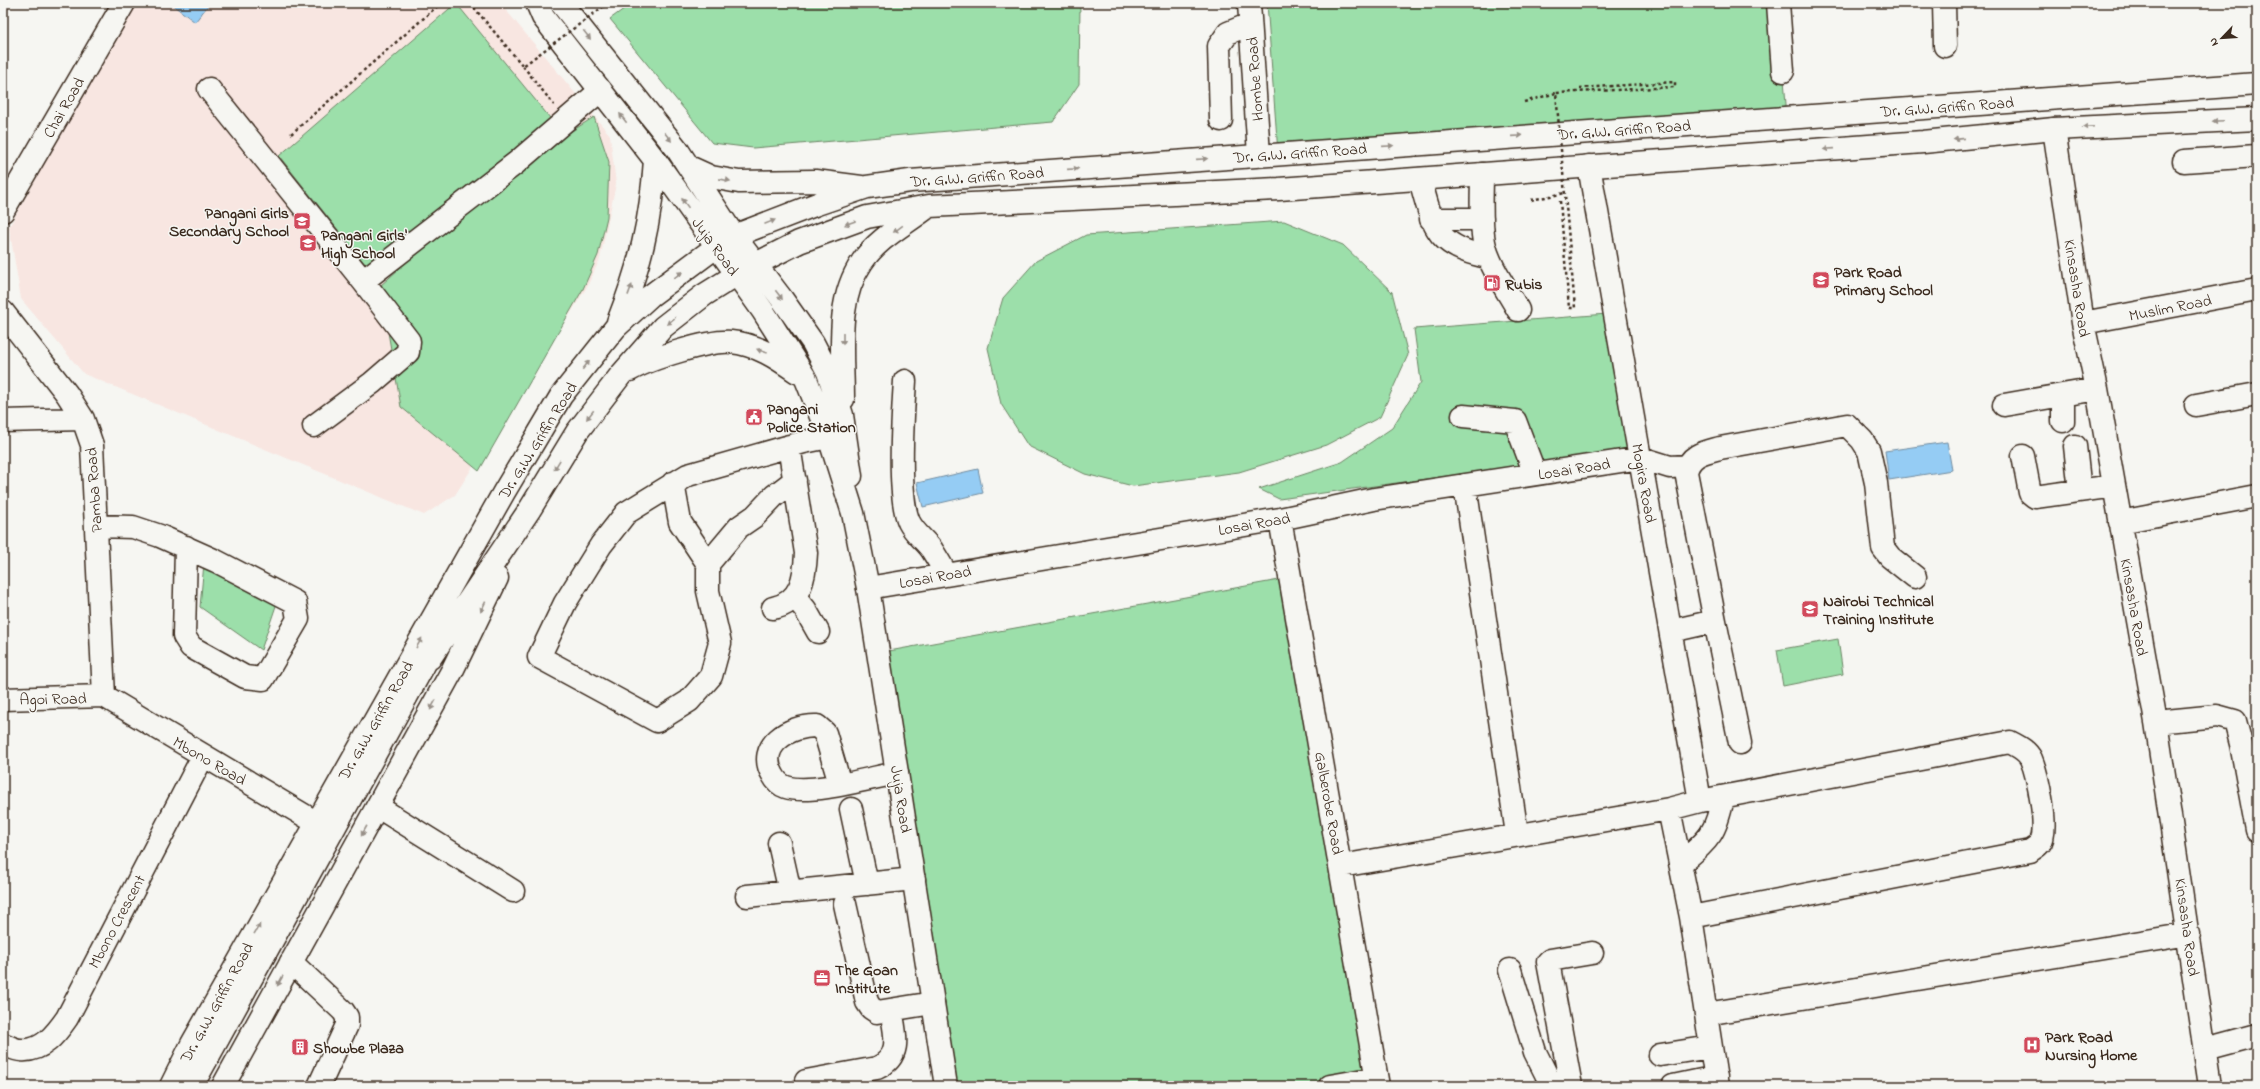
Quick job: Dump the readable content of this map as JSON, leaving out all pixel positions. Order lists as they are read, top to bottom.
{
  "streets": {
    "main road": [
      "Hombe Road",
      "Dr. G.W. Griffin Road",
      "Chai Road",
      "Juja Road",
      "Kinsasha Road",
      "Muslim Road",
      "Losai Road",
      "Mogira Road",
      "Pamba Road",
      "Agoi Road",
      "Mbono Road",
      "Galberobe Road",
      "Mbono Crescent"
    ]
  },
  "crossings": [
    ["Hombe Road", "Dr. G.W. Griffin Road"],
    ["Dr. G.W. Griffin Road", "Juja Road"],
    ["Dr. G.W. Griffin Road", "Kinsasha Road"],
    ["Dr. G.W. Griffin Road", "Mogira Road"],
    ["Dr. G.W. Griffin Road", "Mbono Road"],
    ["Juja Road", "Losai Road"],
    ["Kinsasha Road", "Muslim Road"],
    ["Losai Road", "Mogira Road"],
    ["Losai Road", "Galberobe Road"],
    ["Pamba Road", "Agoi Road"],
    ["Pamba Road", "Mbono Road"],
    ["Agoi Road", "Mbono Road"],
    ["Mbono Road", "Mbono Crescent"]
  ],
  "places": {
    "school or university": [
      "Pangani Girls Secondary School",
      "Pangani Girls' High School",
      "Park Road Primary School",
      "Nairobi Technical Training Institute"
    ],
    "fuel station": ["Rubis"],
    "public building": ["Pangani Police Station"],
    "office": ["The Goan Institute"],
    "hospital": ["Park Road Nursing Home"],
    "building": ["Showbe Plaza"]
  },
  "north": "bottom left"
}
